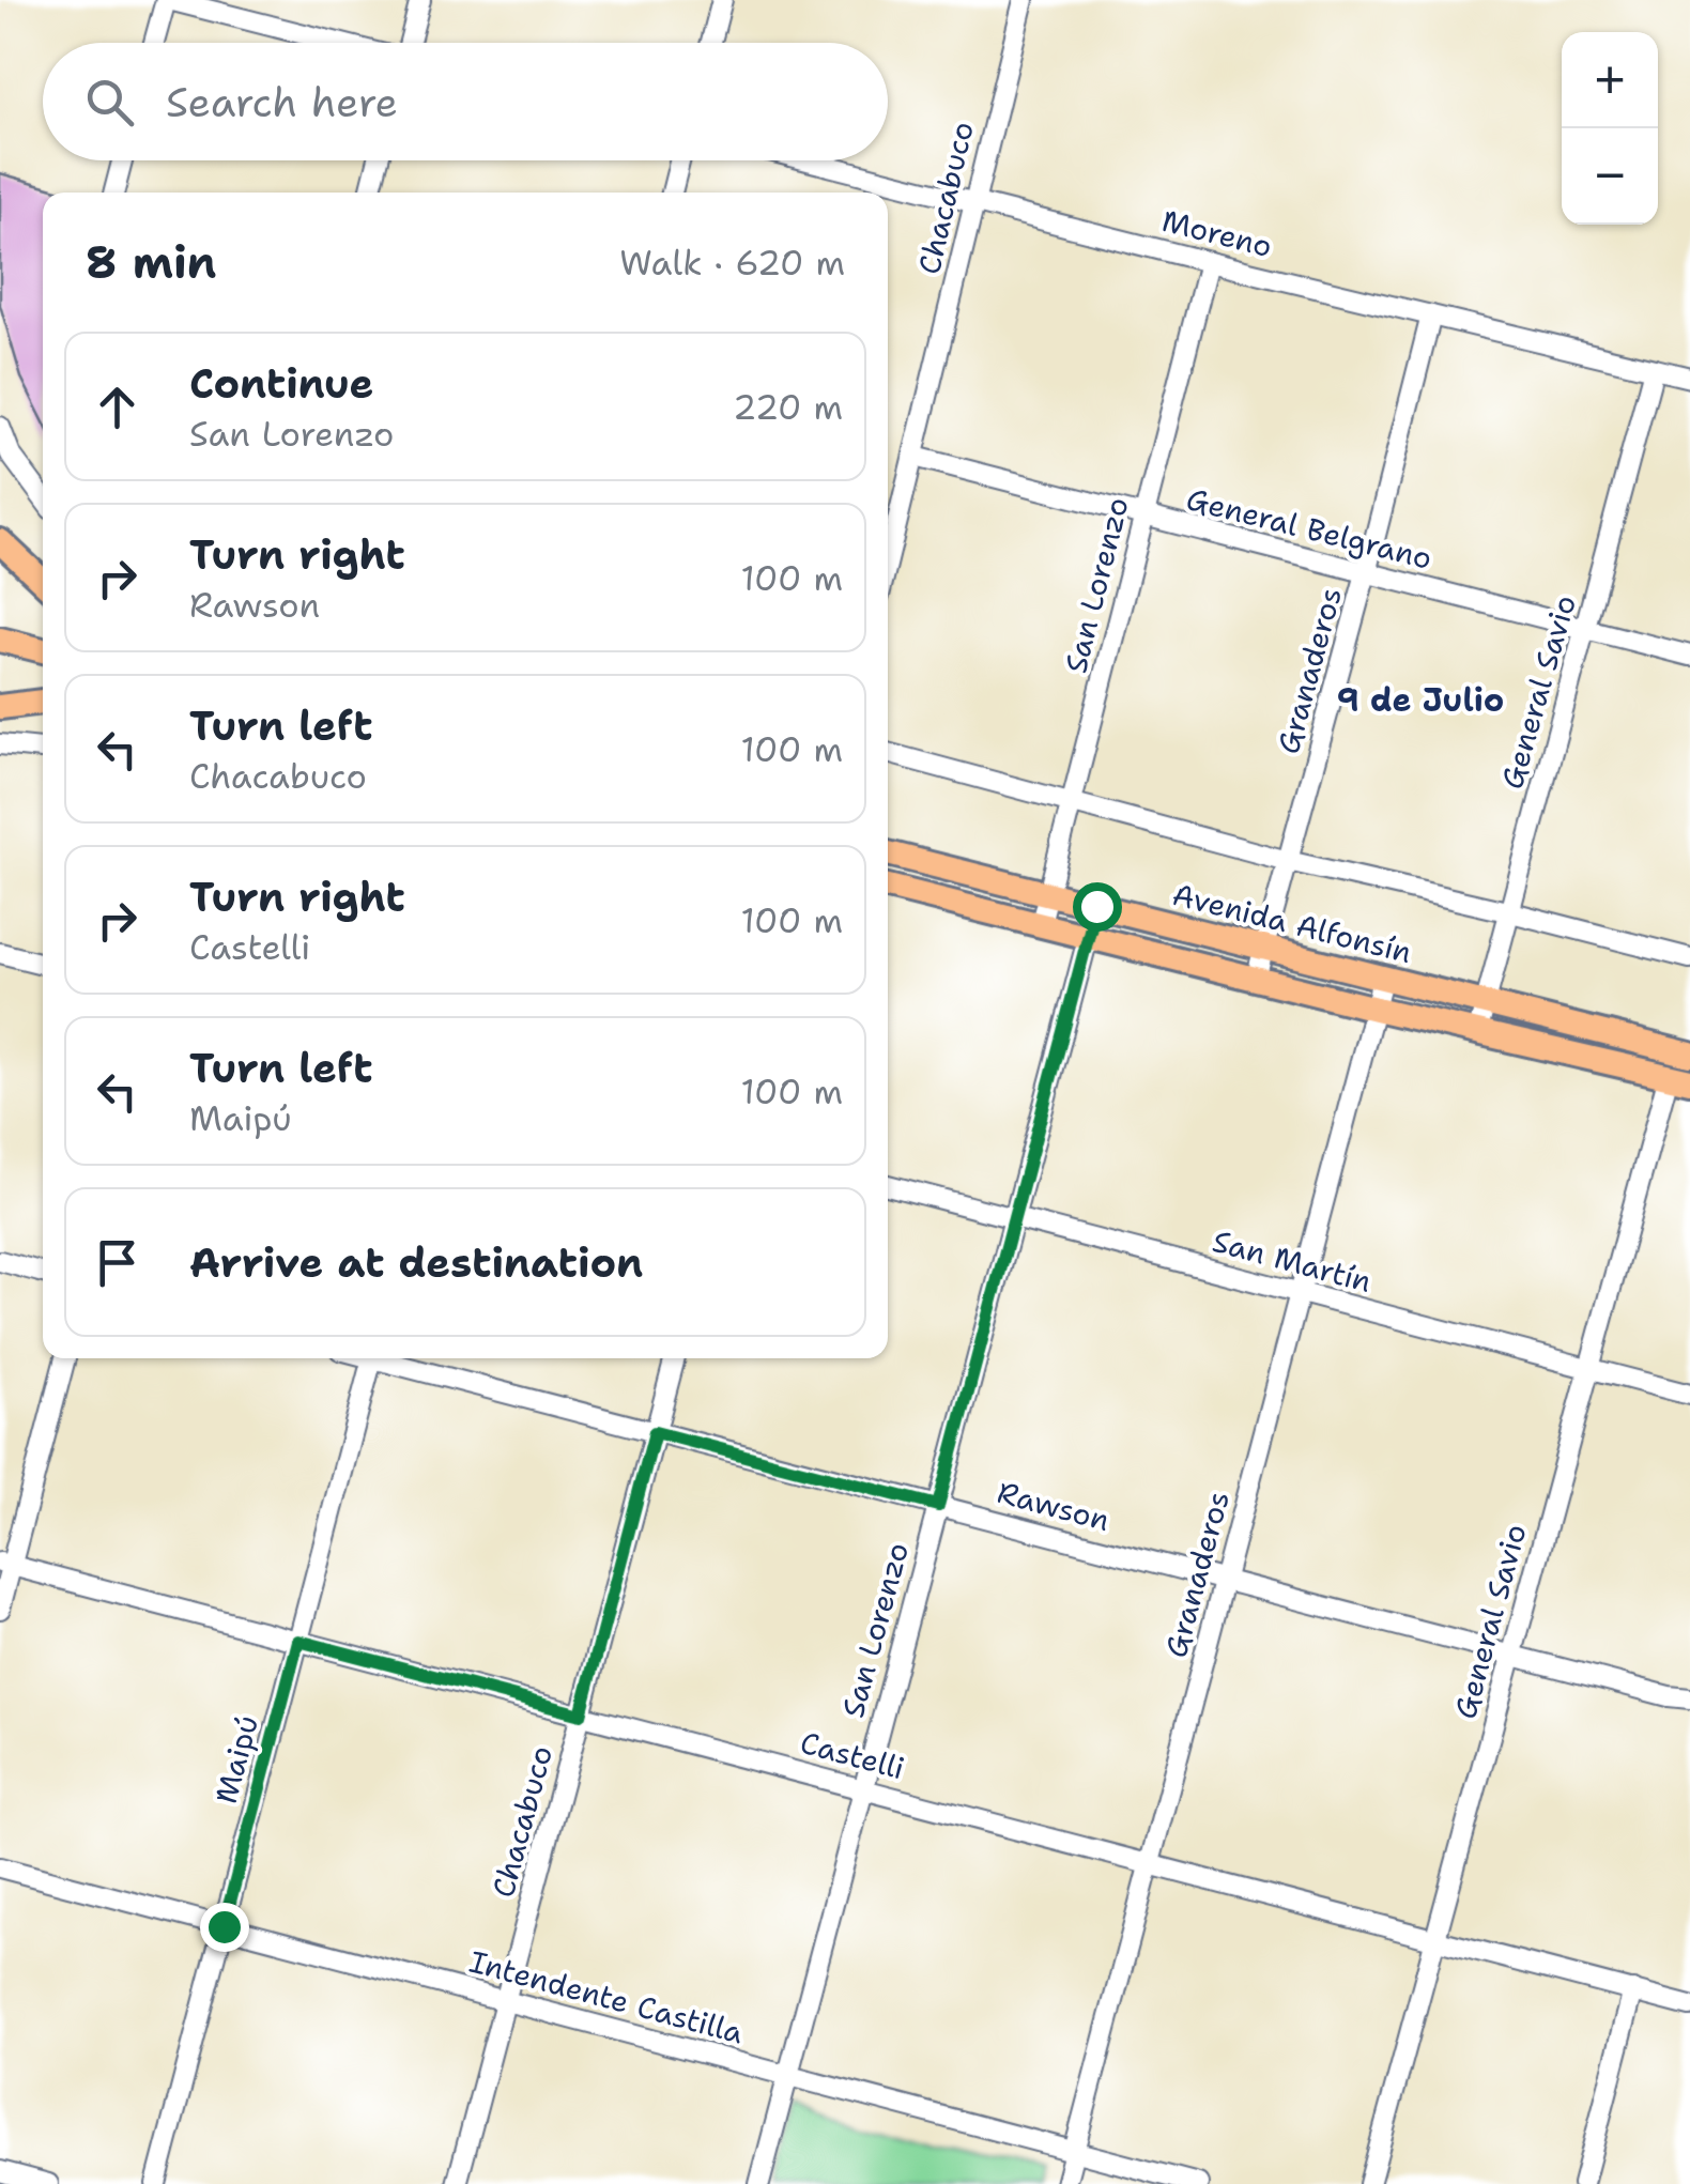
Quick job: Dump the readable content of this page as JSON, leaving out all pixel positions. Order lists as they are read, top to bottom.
{
  "streets": {
    "main road": ["Avenida Alfonsín"],
    "street": [
      "Chacabuco",
      "Moreno",
      "General Belgrano",
      "San Lorenzo",
      "Granaderos",
      "General Savio",
      "San Martín",
      "Rawson",
      "Castelli",
      "Maipú",
      "Intendente Castilla"
    ]
  },
  "crossings": [
    ["Chacabuco", "Moreno"],
    ["Chacabuco", "General Belgrano"],
    ["Chacabuco", "Rawson"],
    ["Chacabuco", "Castelli"],
    ["Chacabuco", "Intendente Castilla"],
    ["Moreno", "San Lorenzo"],
    ["Moreno", "Granaderos"],
    ["Moreno", "General Savio"],
    ["General Belgrano", "San Lorenzo"],
    ["General Belgrano", "Granaderos"],
    ["General Belgrano", "General Savio"],
    ["San Lorenzo", "Avenida Alfonsín"],
    ["San Lorenzo", "San Martín"],
    ["San Lorenzo", "Rawson"],
    ["San Lorenzo", "Castelli"],
    ["San Lorenzo", "Intendente Castilla"],
    ["Granaderos", "Avenida Alfonsín"],
    ["Granaderos", "San Martín"],
    ["Granaderos", "Rawson"],
    ["Granaderos", "Castelli"],
    ["Granaderos", "Intendente Castilla"],
    ["General Savio", "Avenida Alfonsín"],
    ["General Savio", "San Martín"],
    ["General Savio", "Rawson"],
    ["General Savio", "Castelli"],
    ["Castelli", "Maipú"],
    ["Maipú", "Intendente Castilla"]
  ],
  "districts": ["9 de Julio"],
  "page": {
    "map_buttons": ["+", "−"],
    "search": "Search here",
    "heading": ["8 min", "Walk · 620 m"],
    "list": [
      ["Continue", "San Lorenzo", "220 m"],
      ["Turn right", "Rawson", "100 m"],
      ["Turn left", "Chacabuco", "100 m"],
      ["Turn right", "Castelli", "100 m"],
      ["Turn left", "Maipú", "100 m"],
      "Arrive at destination"
    ]
  }
}
